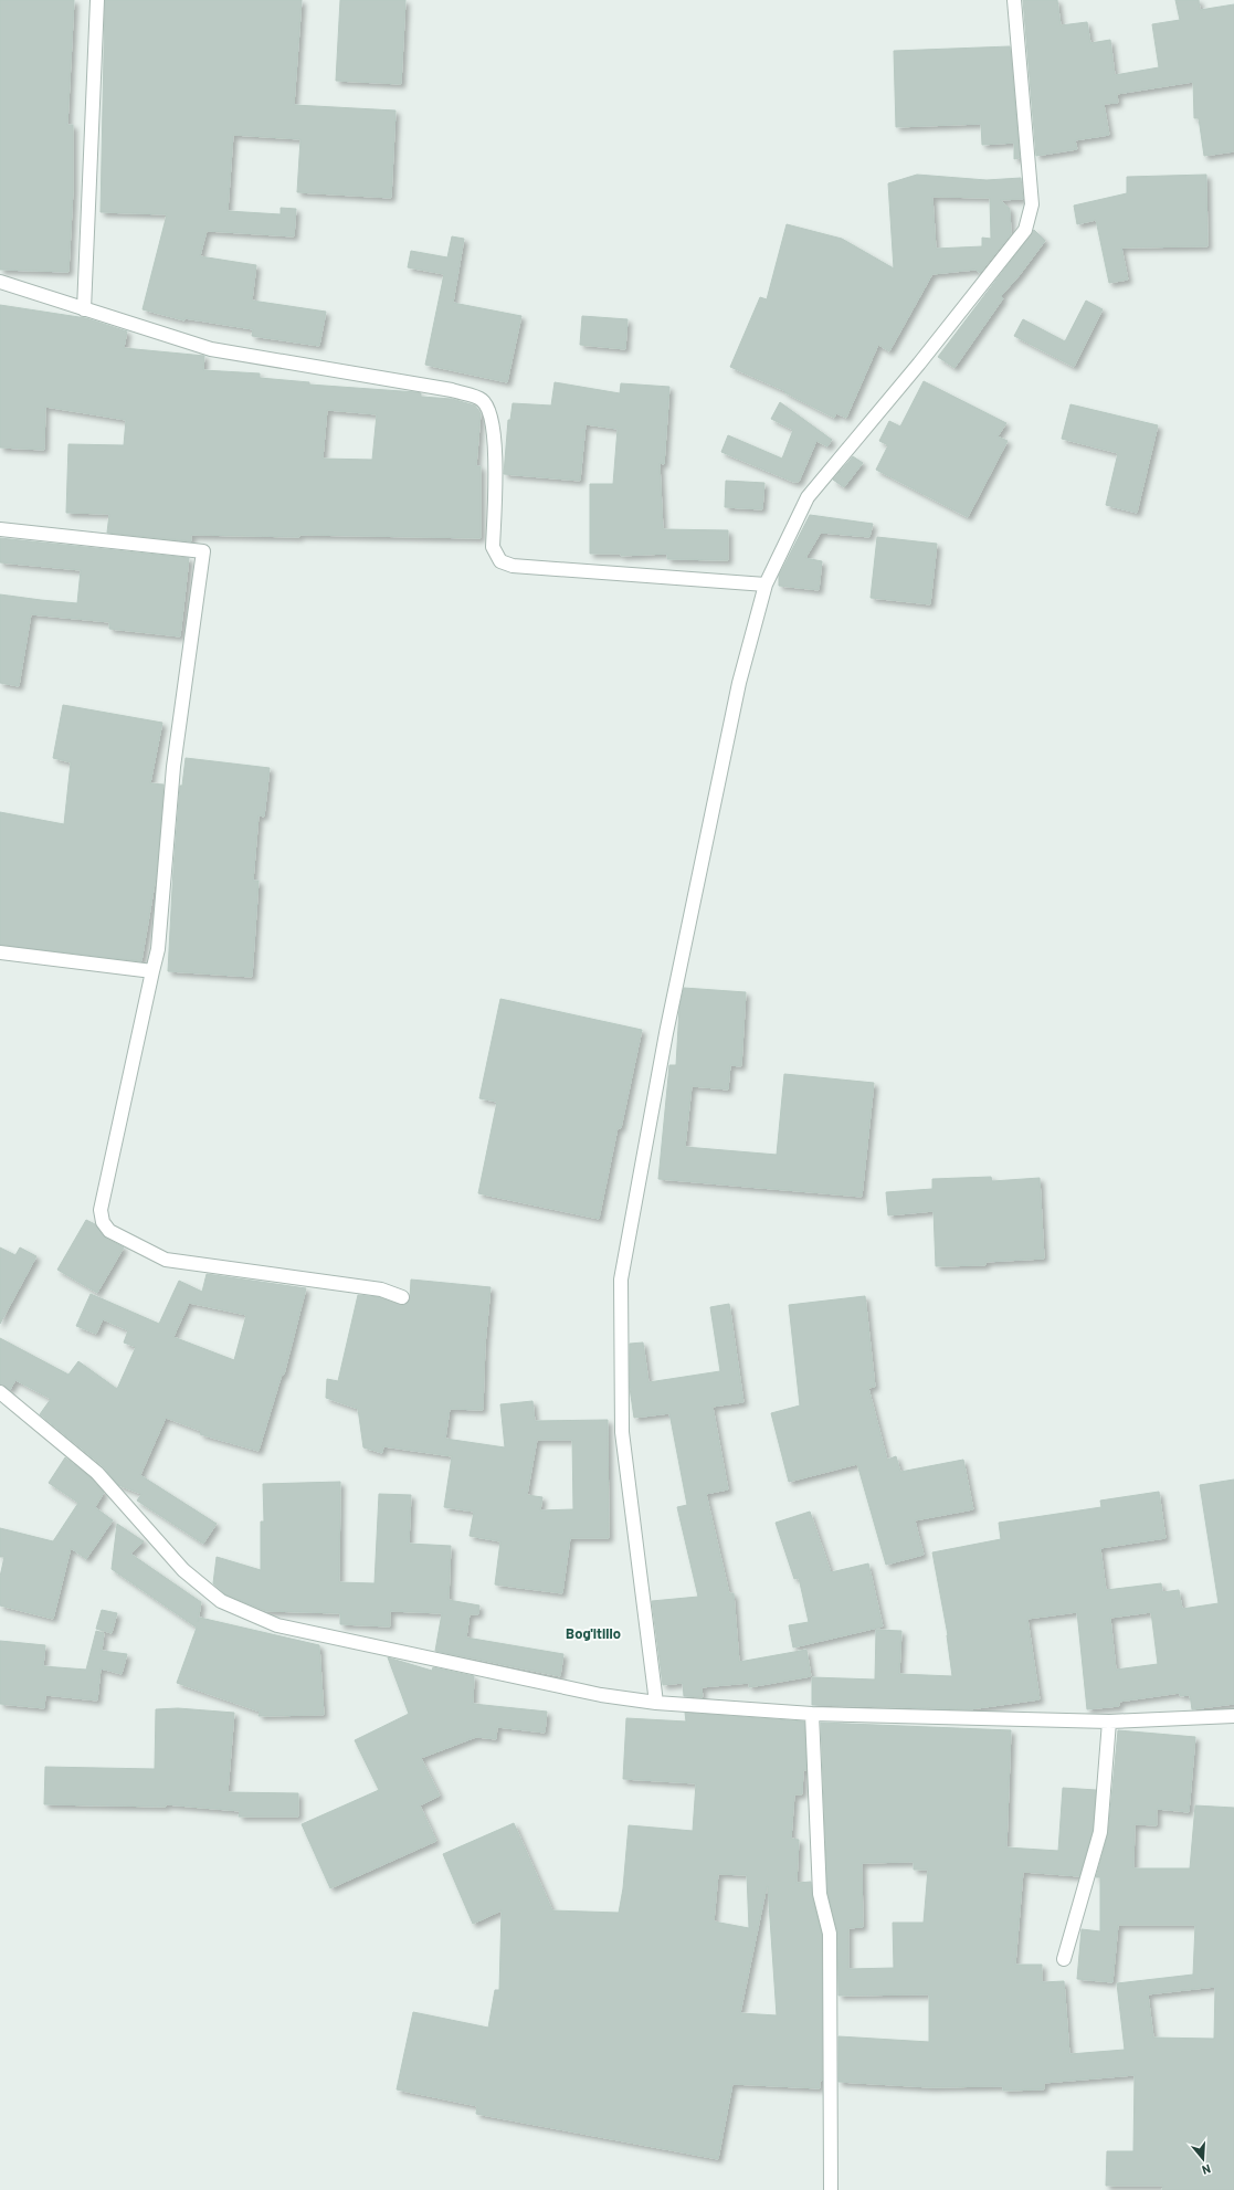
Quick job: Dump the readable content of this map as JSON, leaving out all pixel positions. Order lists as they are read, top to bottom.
{
  "districts": ["Bog'itillo"],
  "north": "bottom"
}
